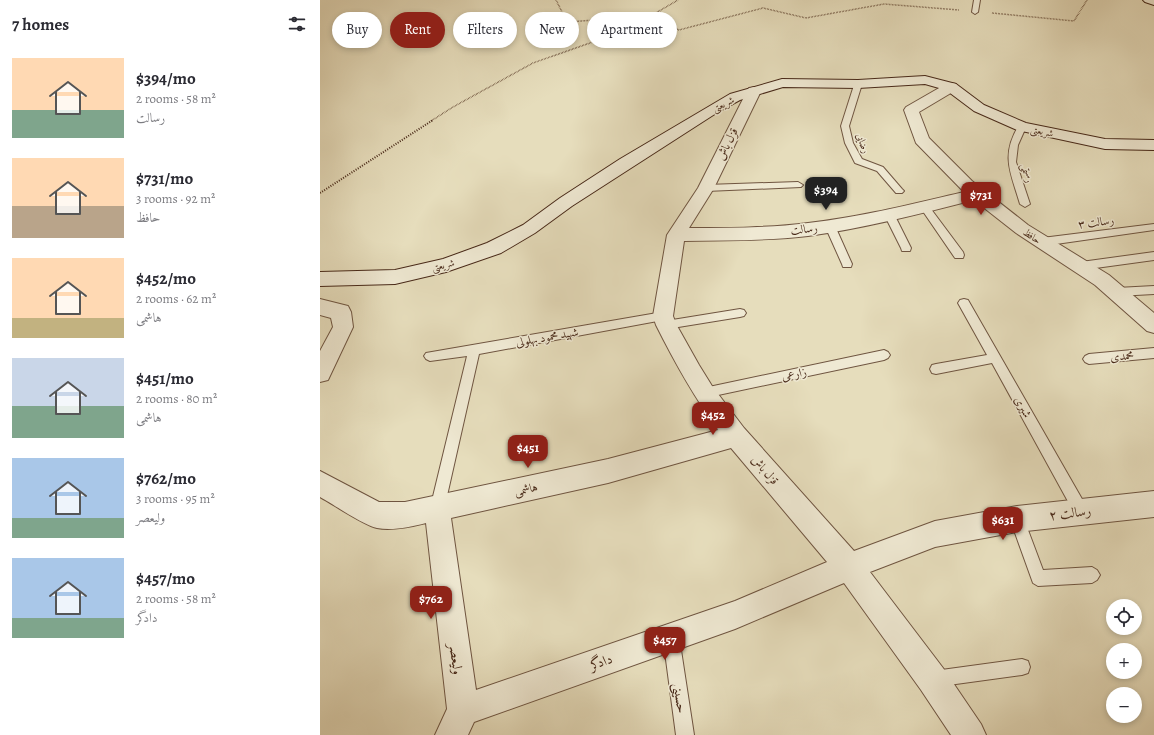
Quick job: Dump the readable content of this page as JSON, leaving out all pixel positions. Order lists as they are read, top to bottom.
{
  "streets": {
    "street": [
      "شریعتی",
      "قزل باش",
      "رسالت",
      "حافظ",
      "هاشمی",
      "رسالت ۲",
      "ولیعصر",
      "دادگر"
    ],
    "lane": [
      "رضایی",
      "رستمی",
      "رسالت ۳",
      "شهید محمود بهلولی",
      "محمدی",
      "زارعی",
      "شیری",
      "حسینی"
    ]
  },
  "crossings": [
    ["شریعتی", "رضایی"],
    ["شریعتی", "قزل باش"],
    ["شریعتی", "رستمی"],
    ["شریعتی", "حافظ"],
    ["قزل باش", "رسالت"],
    ["قزل باش", "شهید محمود بهلولی"],
    ["قزل باش", "زارعی"],
    ["قزل باش", "هاشمی"],
    ["قزل باش", "رسالت ۲"],
    ["قزل باش", "دادگر"],
    ["رسالت ۳", "حافظ"],
    ["رسالت", "حافظ"],
    ["شیری", "رسالت ۲"],
    ["هاشمی", "ولیعصر"],
    ["رسالت ۲", "دادگر"],
    ["ولیعصر", "دادگر"],
    ["دادگر", "حسینی"]
  ],
  "page": {
    "heading": "7 homes",
    "chip": [
      "Buy",
      "Rent",
      "Filters",
      "New",
      "Apartment"
    ],
    "list": [
      {
        "name": "$394/mo",
        "note": "2 rooms · 58 m² · رسالت"
      },
      {
        "name": "$731/mo",
        "note": "3 rooms · 92 m² · حافظ"
      },
      {
        "name": "$452/mo",
        "note": "2 rooms · 62 m² · هاشمی"
      },
      {
        "name": "$451/mo",
        "note": "2 rooms · 80 m² · هاشمی"
      },
      {
        "name": "$762/mo",
        "note": "3 rooms · 95 m² · ولیعصر"
      },
      {
        "name": "$457/mo",
        "note": "2 rooms · 58 m² · دادگر"
      }
    ],
    "price": [
      "$394",
      "$731",
      "$452",
      "$451",
      "$631",
      "$762",
      "$457"
    ],
    "map_buttons": ["+", "−"]
  }
}
